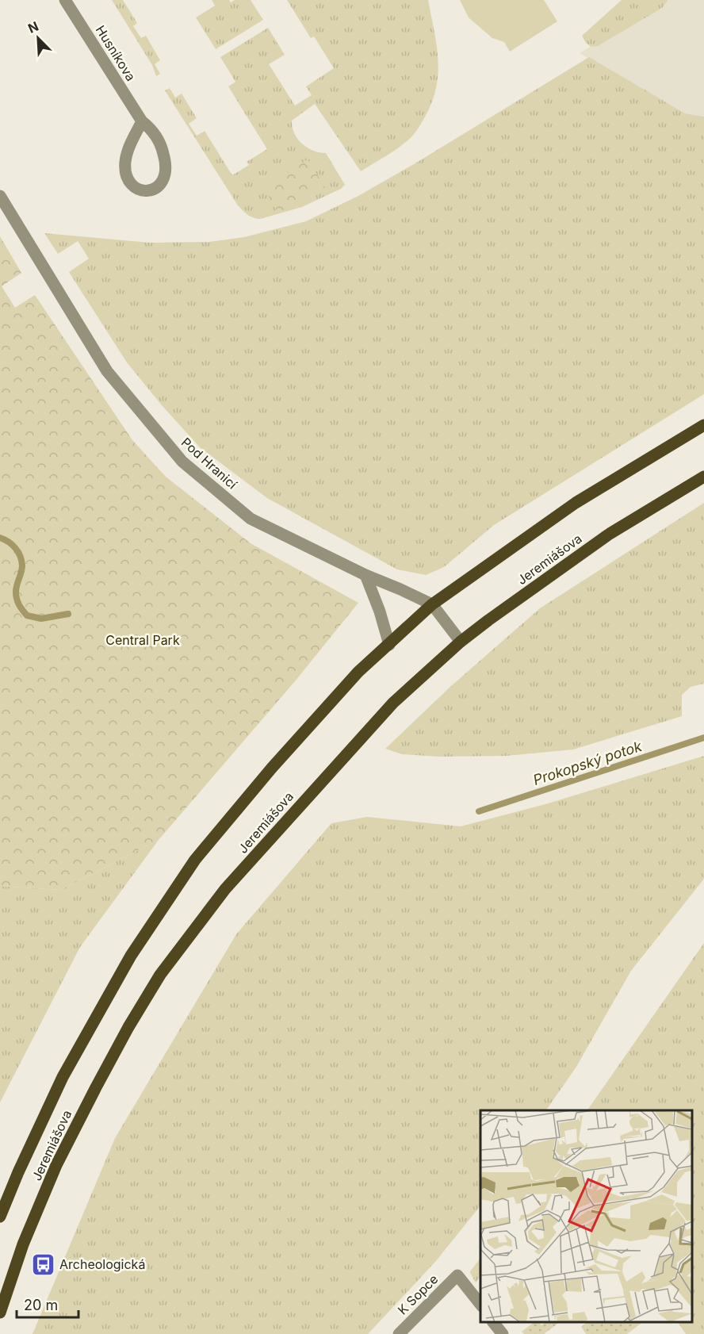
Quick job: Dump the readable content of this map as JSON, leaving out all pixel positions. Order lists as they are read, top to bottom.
{
  "streets": {
    "main road": ["Jeremiášova"],
    "street": ["Husníkova", "Pod Hranicí", "K Sopce"]
  },
  "crossings": [
    ["Pod Hranicí", "Jeremiášova"]
  ],
  "water": ["Prokopský potok"],
  "parks": ["Central Park"],
  "places": {
    "bus stop": ["Archeologická"]
  },
  "scale_bar": "20 m",
  "north": "top left"
}
